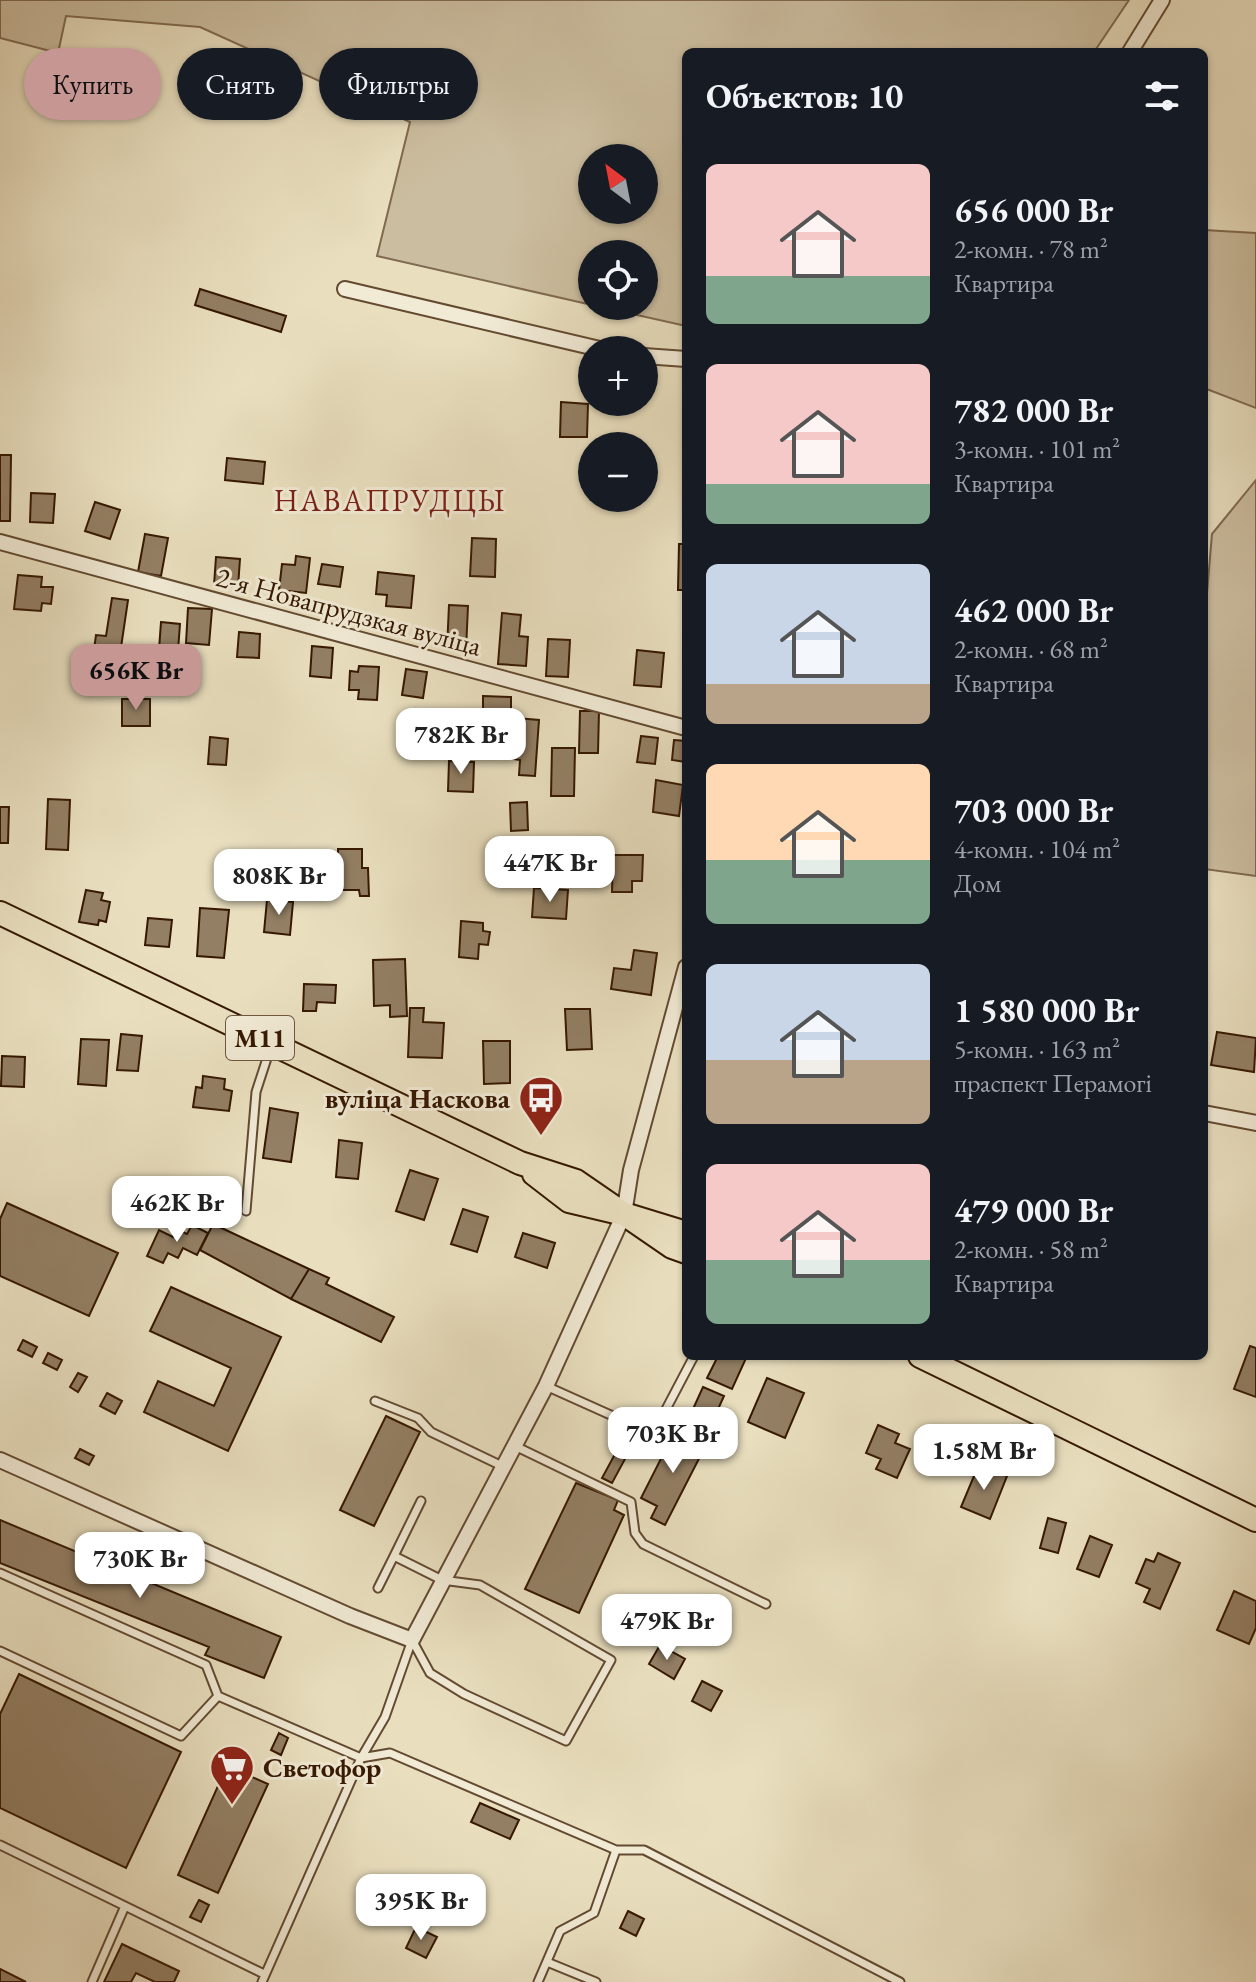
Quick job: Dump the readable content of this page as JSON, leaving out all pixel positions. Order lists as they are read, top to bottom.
{
  "streets": {
    "main road": ["М11"],
    "street": ["2-я Новапрудзкая вуліца"]
  },
  "districts": ["НАВАПРУДЦЫ"],
  "places": {
    "bus stop": ["вуліца Наскова"],
    "supermarket": ["Светофор"]
  },
  "north": "top left",
  "page": {
    "chip": ["Купить", "Снять", "Фильтры"],
    "heading": "Объектов: 10",
    "map_buttons": ["+", "−"],
    "list": [
      {
        "name": "656 000 Br",
        "note": "2-комн. · 78 m² · Квартира"
      },
      {
        "name": "782 000 Br",
        "note": "3-комн. · 101 m² · Квартира"
      },
      {
        "name": "462 000 Br",
        "note": "2-комн. · 68 m² · Квартира"
      },
      {
        "name": "703 000 Br",
        "note": "4-комн. · 104 m² · Дом"
      },
      {
        "name": "1 580 000 Br",
        "note": "5-комн. · 163 m² · праспект Перамогі"
      },
      {
        "name": "479 000 Br",
        "note": "2-комн. · 58 m² · Квартира"
      }
    ],
    "price": [
      "656K Br",
      "782K Br",
      "447K Br",
      "808K Br",
      "462K Br",
      "703K Br",
      "1.58M Br",
      "730K Br",
      "479K Br",
      "395K Br"
    ]
  }
}
